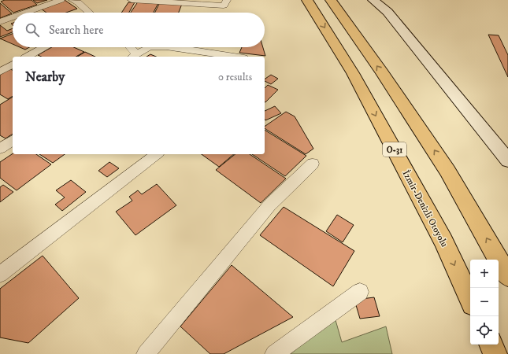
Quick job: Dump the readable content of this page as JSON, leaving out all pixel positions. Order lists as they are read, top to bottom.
{
  "streets": {
    "highway": ["O-31", "İzmir-Denizli Otoyolu"]
  },
  "page": {
    "search": "Search here",
    "heading": ["Nearby", "0 results"],
    "map_buttons": ["+", "−"]
  }
}
